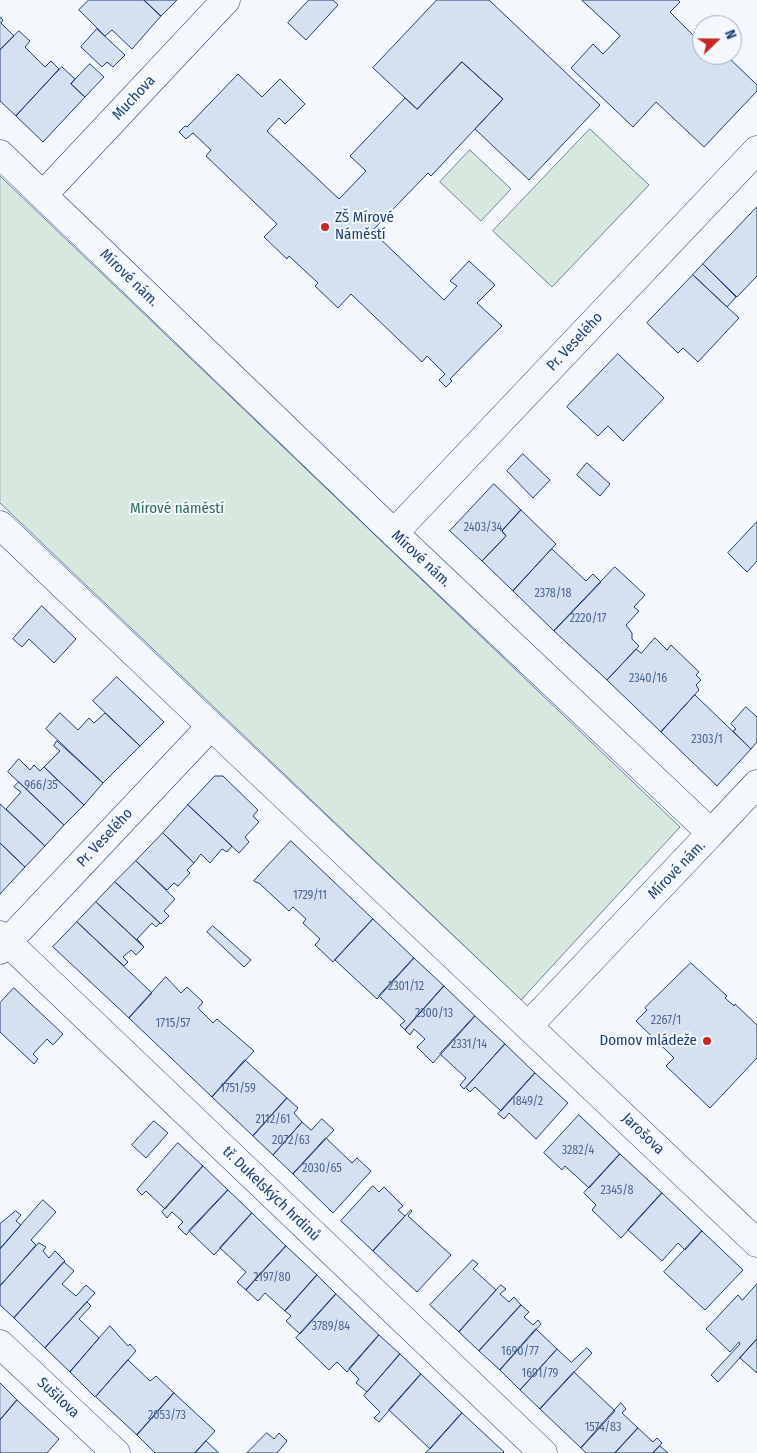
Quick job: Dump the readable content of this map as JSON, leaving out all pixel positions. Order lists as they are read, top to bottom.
{
  "streets": {
    "street": [
      "Muchova",
      "Mírové nám.",
      "Pr. Veselého",
      "Jarošova",
      "tř. Dukelských hrdinů",
      "Sušilova"
    ]
  },
  "crossings": [
    ["Muchova", "Mírové nám."],
    ["Mírové nám.", "Pr. Veselého"],
    ["Mírové nám.", "Jarošova"],
    ["Pr. Veselého", "tř. Dukelských hrdinů"]
  ],
  "parks": ["Mírové náměstí"],
  "places": ["ZŠ Mírové Náměstí", "Domov mládeže"],
  "house_numbers": [
    "2403/34",
    "2378/18",
    "2220/17",
    "2340/16",
    "2303/1",
    "966/35",
    "1729/11",
    "2301/12",
    "2300/13",
    "2267/1",
    "1715/57",
    "2331/14",
    "1751/59",
    "1849/2",
    "2112/61",
    "2072/63",
    "3282/4",
    "2030/65",
    "2345/8",
    "2197/80",
    "3789/84",
    "1690/77",
    "1691/79",
    "2053/73",
    "1574/83"
  ],
  "north": "right"
}
